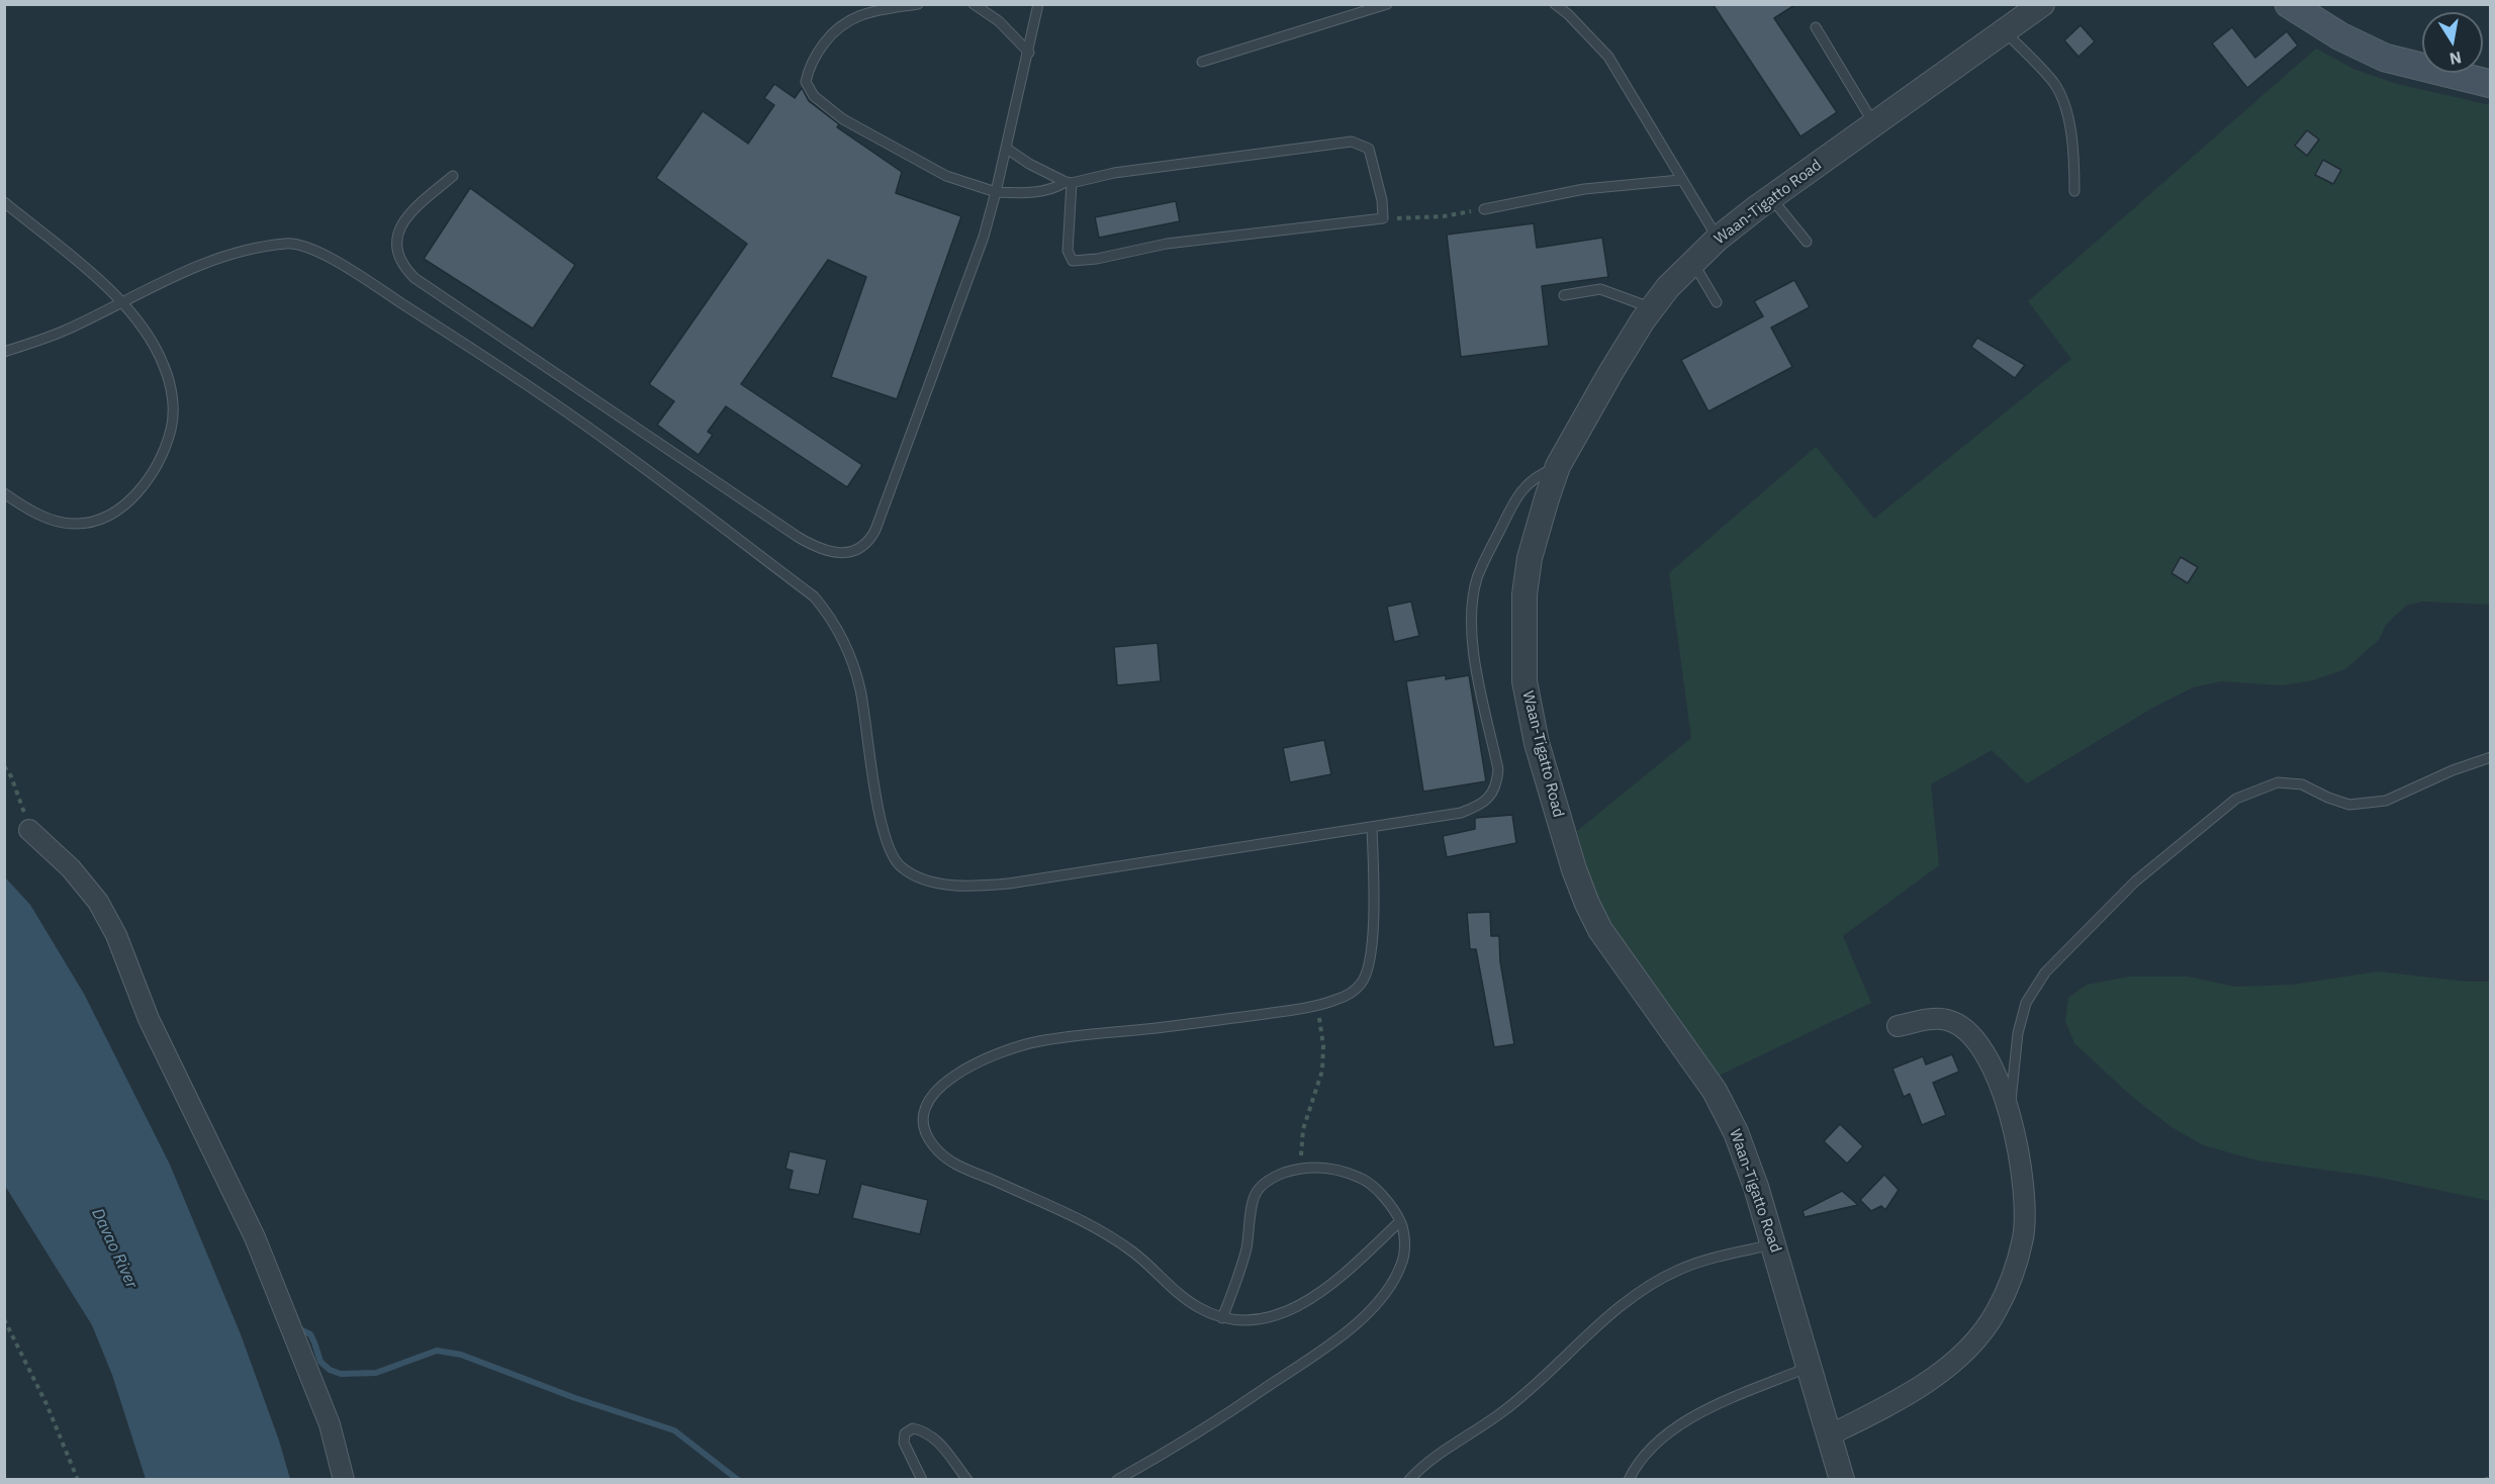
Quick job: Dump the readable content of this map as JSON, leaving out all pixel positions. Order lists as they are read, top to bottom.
{
  "streets": {
    "street": ["Waan-Tigatto Road"]
  },
  "water": ["Davao River"],
  "north": "bottom"
}
